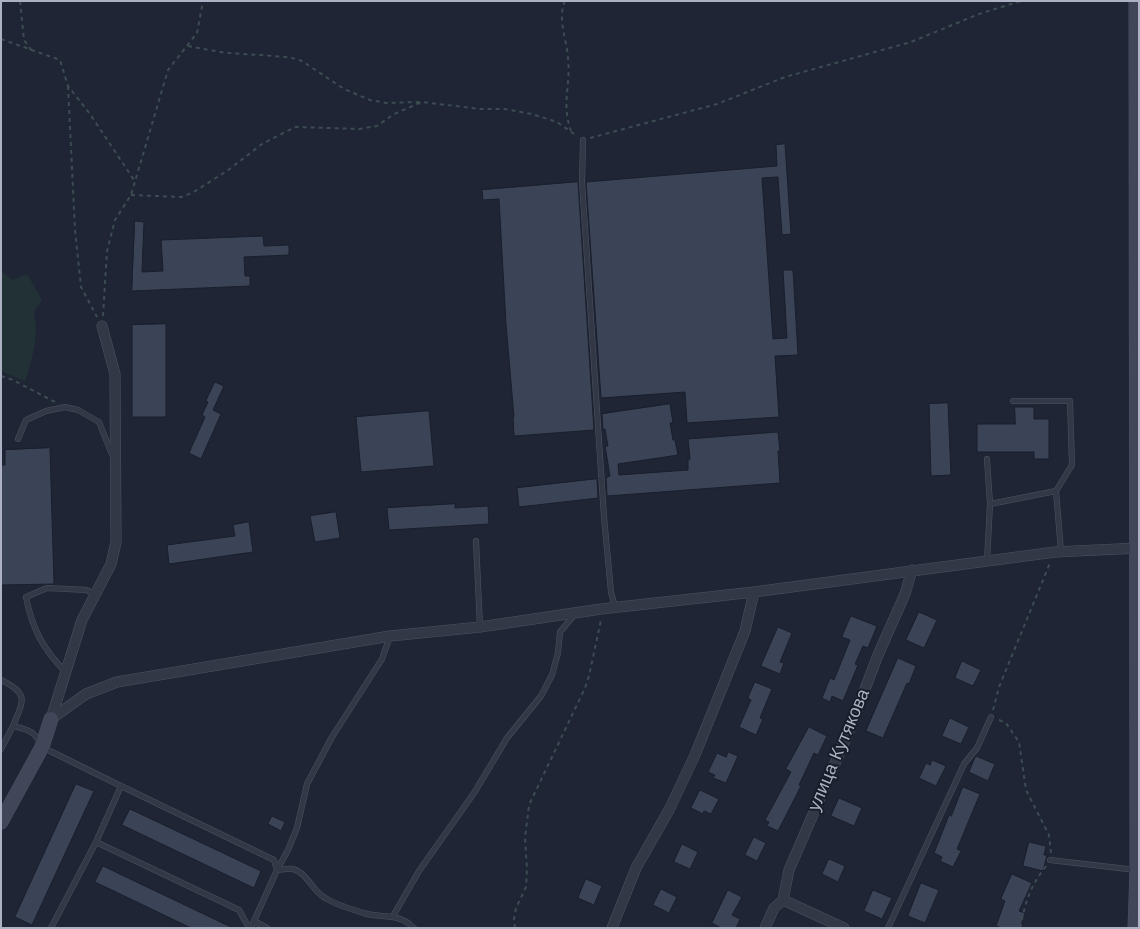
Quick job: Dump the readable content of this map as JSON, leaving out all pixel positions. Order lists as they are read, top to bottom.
{
  "streets": {
    "street": ["улица Кутякова"]
  }
}
